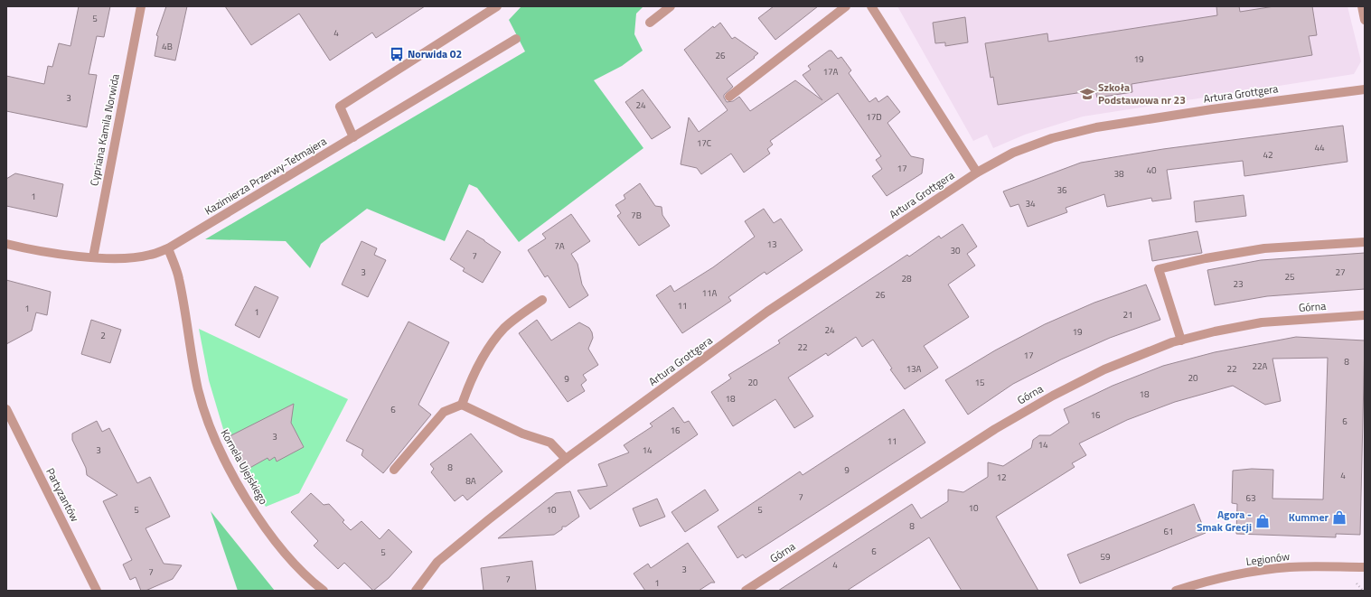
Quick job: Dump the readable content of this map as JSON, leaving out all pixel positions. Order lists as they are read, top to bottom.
{
  "streets": {
    "street": [
      "Artura Grottgera",
      "Cypriana Kamila Norwida",
      "Kazimierza Przerwy-Tetmajera",
      "Górna",
      "Kornela Ujejskiego",
      "Partyzantów",
      "Legionów"
    ]
  },
  "crossings": [
    ["Cypriana Kamila Norwida", "Kazimierza Przerwy-Tetmajera"],
    ["Kazimierza Przerwy-Tetmajera", "Kornela Ujejskiego"]
  ],
  "places": {
    "bus stop": ["Norwida 02"],
    "school or university": ["Szkoła Podstawowa nr 23"],
    "shop": ["Kummer", "Agora - Smak Grecji"]
  },
  "house_numbers": [
    "5",
    "4",
    "4B",
    "26",
    "19",
    "17A",
    "3",
    "24",
    "17D",
    "17C",
    "44",
    "42",
    "17",
    "40",
    "38",
    "36",
    "1",
    "34",
    "7B",
    "13",
    "7A",
    "30",
    "7",
    "3",
    "27",
    "25",
    "28",
    "23",
    "11A",
    "26",
    "11",
    "1",
    "1",
    "21",
    "24",
    "19",
    "2",
    "22",
    "17",
    "8",
    "22A",
    "13A",
    "22",
    "20",
    "9",
    "20",
    "15",
    "18",
    "18",
    "6",
    "16",
    "6",
    "16",
    "3",
    "11",
    "14",
    "3",
    "14",
    "8",
    "9",
    "4",
    "12",
    "8A",
    "7",
    "63",
    "10",
    "5",
    "10",
    "5",
    "8",
    "61",
    "6",
    "5",
    "59",
    "4",
    "3",
    "7",
    "7",
    "1"
  ]
}
